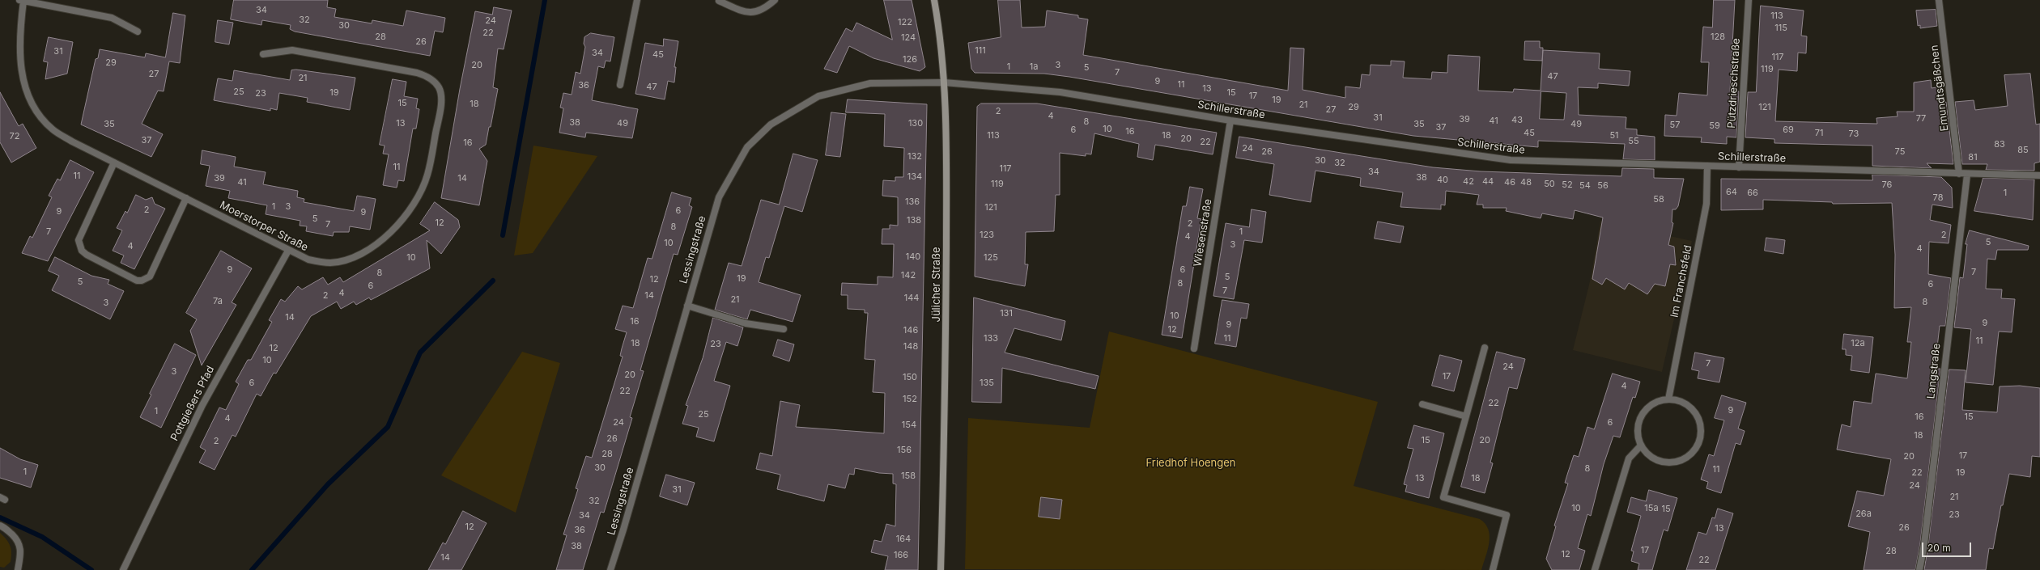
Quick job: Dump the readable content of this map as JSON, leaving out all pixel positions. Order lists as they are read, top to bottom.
{
  "streets": {
    "main road": ["Jülicher Straße"],
    "street": [
      "Pützdrieschstraße",
      "Emundtsgäßchen",
      "Schillerstraße",
      "Moerstorper Straße",
      "Wiesenstraße",
      "Lessingstraße",
      "Im Franchsfeld",
      "Langstraße",
      "Pottgießers Pfad"
    ]
  },
  "crossings": [
    ["Pützdrieschstraße", "Schillerstraße"],
    ["Emundtsgäßchen", "Schillerstraße"],
    ["Schillerstraße", "Wiesenstraße"],
    ["Schillerstraße", "Lessingstraße"],
    ["Schillerstraße", "Im Franchsfeld"],
    ["Schillerstraße", "Jülicher Straße"],
    ["Schillerstraße", "Langstraße"],
    ["Moerstorper Straße", "Pottgießers Pfad"],
    ["Lessingstraße", "Jülicher Straße"]
  ],
  "parks": ["Friedhof Hoengen"],
  "house_numbers": [
    "34",
    "113",
    "32",
    "24",
    "122",
    "30",
    "115",
    "22",
    "28",
    "128",
    "124",
    "26",
    "111",
    "31",
    "34",
    "45",
    "117",
    "126",
    "29",
    "20",
    "3",
    "1",
    "1a",
    "5",
    "119",
    "7",
    "27",
    "47",
    "21",
    "9",
    "11",
    "36",
    "47",
    "13",
    "25",
    "19",
    "15",
    "23",
    "17",
    "19",
    "15",
    "18",
    "21",
    "29",
    "121",
    "27",
    "2",
    "4",
    "31",
    "77",
    "39",
    "43",
    "41",
    "8",
    "38",
    "13",
    "49",
    "130",
    "35",
    "35",
    "49",
    "57",
    "59",
    "37",
    "10",
    "6",
    "69",
    "16",
    "45",
    "71",
    "73",
    "113",
    "18",
    "51",
    "72",
    "20",
    "37",
    "55",
    "22",
    "16",
    "83",
    "24",
    "85",
    "26",
    "75",
    "132",
    "81",
    "30",
    "32",
    "11",
    "117",
    "34",
    "11",
    "134",
    "38",
    "39",
    "14",
    "40",
    "42",
    "44",
    "41",
    "46",
    "48",
    "119",
    "50",
    "52",
    "76",
    "54",
    "56",
    "64",
    "66",
    "1",
    "78",
    "58",
    "136",
    "1",
    "3",
    "121",
    "2",
    "6",
    "9",
    "9",
    "5",
    "138",
    "12",
    "2",
    "7",
    "8",
    "7",
    "1",
    "123",
    "2",
    "4",
    "5",
    "10",
    "3",
    "4",
    "4",
    "140",
    "10",
    "125",
    "9",
    "6",
    "7",
    "8",
    "142",
    "5",
    "19",
    "12",
    "5",
    "8",
    "6",
    "6",
    "7",
    "4",
    "2",
    "14",
    "144",
    "21",
    "7a",
    "8",
    "3",
    "131",
    "10",
    "14",
    "16",
    "9",
    "9",
    "12",
    "146",
    "133",
    "11",
    "11",
    "18",
    "12a",
    "23",
    "148",
    "12",
    "10",
    "7",
    "24",
    "3",
    "20",
    "17",
    "150",
    "6",
    "135",
    "4",
    "22",
    "152",
    "22",
    "9",
    "1",
    "25",
    "16",
    "15",
    "4",
    "24",
    "6",
    "154",
    "18",
    "26",
    "15",
    "20",
    "2",
    "156",
    "28",
    "17",
    "20",
    "30",
    "8",
    "11",
    "1",
    "22",
    "19",
    "158",
    "13",
    "18",
    "24",
    "31",
    "21",
    "32",
    "10",
    "15a",
    "15",
    "26a",
    "23",
    "34",
    "12",
    "26",
    "13",
    "36",
    "164",
    "38",
    "17",
    "28",
    "12",
    "166",
    "14",
    "22"
  ],
  "scale_bar": "20 m"
}
